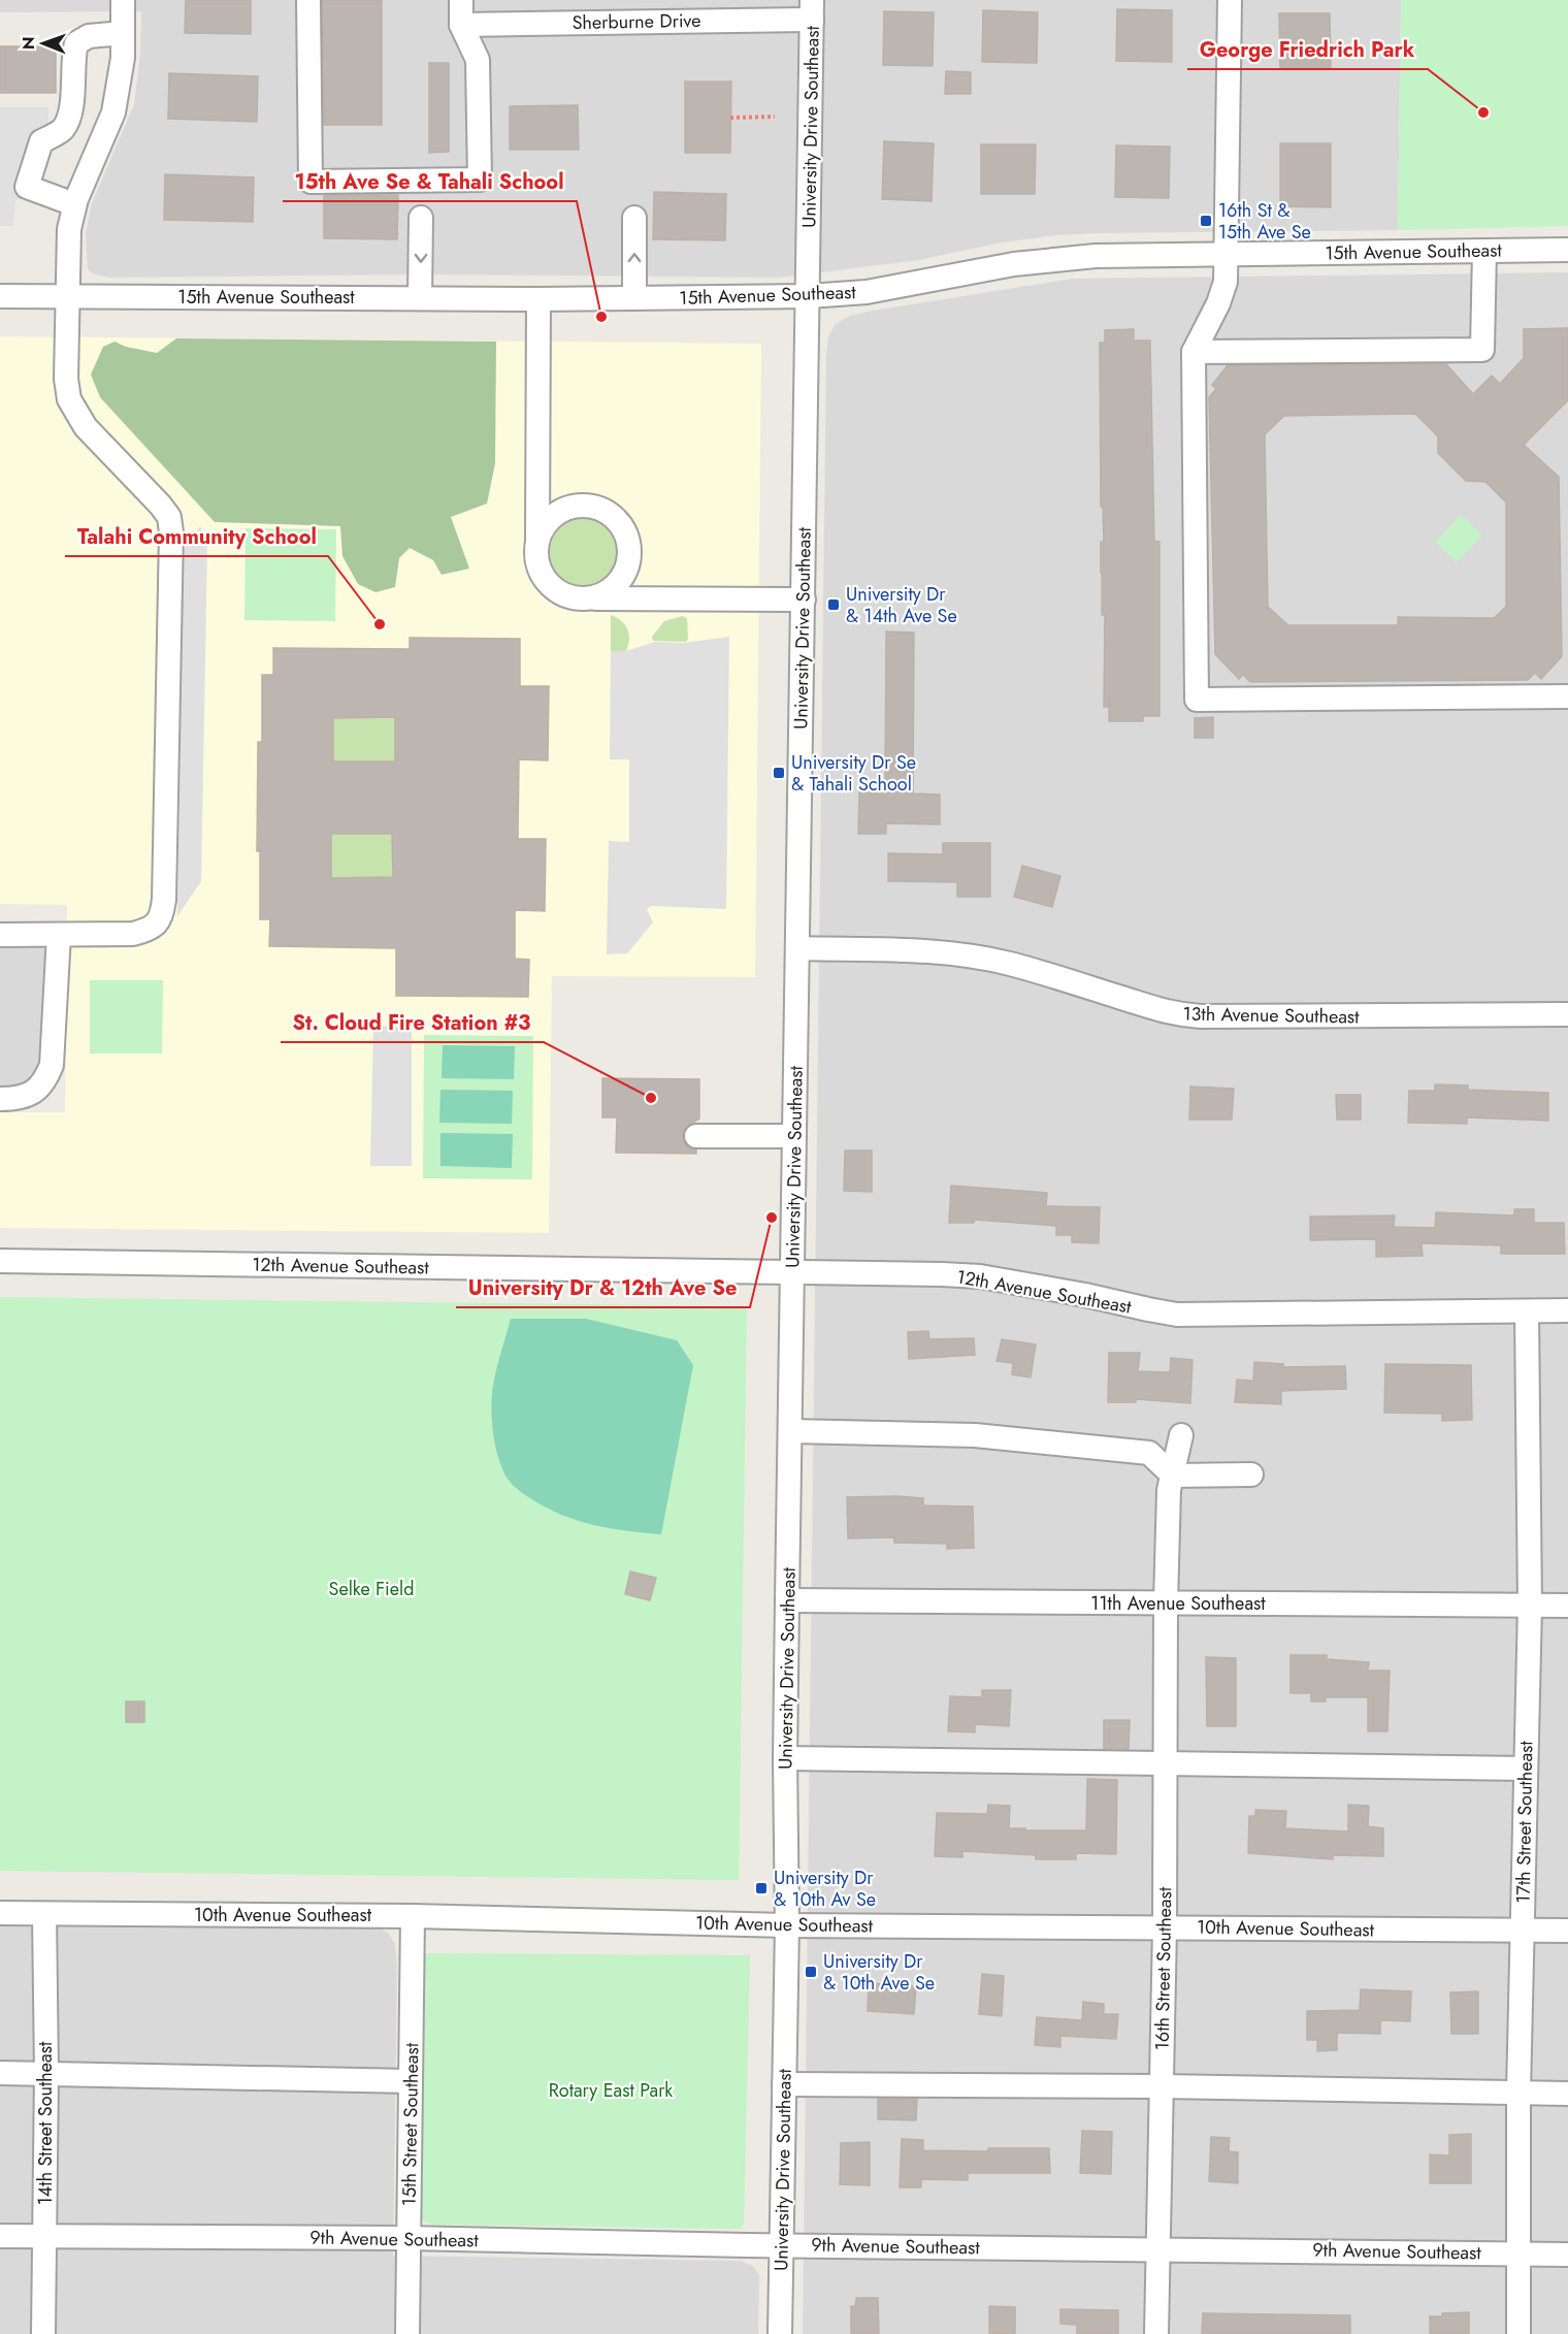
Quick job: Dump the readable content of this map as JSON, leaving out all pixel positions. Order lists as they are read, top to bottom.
{
  "streets": {
    "street": [
      "Sherburne Drive",
      "University Drive Southeast",
      "15th Avenue Southeast",
      "13th Avenue Southeast",
      "12th Avenue Southeast",
      "11th Avenue Southeast",
      "17th Street Southeast",
      "10th Avenue Southeast",
      "16th Street Southeast",
      "14th Street Southeast",
      "15th Street Southeast",
      "9th Avenue Southeast"
    ]
  },
  "crossings": [
    ["Sherburne Drive", "University Drive Southeast"],
    ["University Drive Southeast", "15th Avenue Southeast"],
    ["University Drive Southeast", "13th Avenue Southeast"],
    ["University Drive Southeast", "12th Avenue Southeast"],
    ["University Drive Southeast", "11th Avenue Southeast"],
    ["University Drive Southeast", "10th Avenue Southeast"],
    ["University Drive Southeast", "9th Avenue Southeast"],
    ["12th Avenue Southeast", "17th Street Southeast"],
    ["11th Avenue Southeast", "17th Street Southeast"],
    ["11th Avenue Southeast", "16th Street Southeast"],
    ["17th Street Southeast", "10th Avenue Southeast"],
    ["17th Street Southeast", "9th Avenue Southeast"],
    ["10th Avenue Southeast", "16th Street Southeast"],
    ["10th Avenue Southeast", "14th Street Southeast"],
    ["10th Avenue Southeast", "15th Street Southeast"],
    ["16th Street Southeast", "9th Avenue Southeast"],
    ["14th Street Southeast", "9th Avenue Southeast"],
    ["15th Street Southeast", "9th Avenue Southeast"]
  ],
  "parks": ["Selke Field", "Rotary East Park"],
  "places": {
    "other": [
      "George Friedrich Park",
      "15th Ave Se & Tahali School",
      "Talahi Community School",
      "St. Cloud Fire Station #3",
      "University Dr & 12th Ave Se"
    ],
    "transit": [
      "16th St & 15th Ave Se",
      "University Dr & 14th Ave Se",
      "University Dr Se & Tahali School",
      "University Dr & 10th Av Se",
      "University Dr & 10th Ave Se"
    ]
  },
  "north": "left"
}
